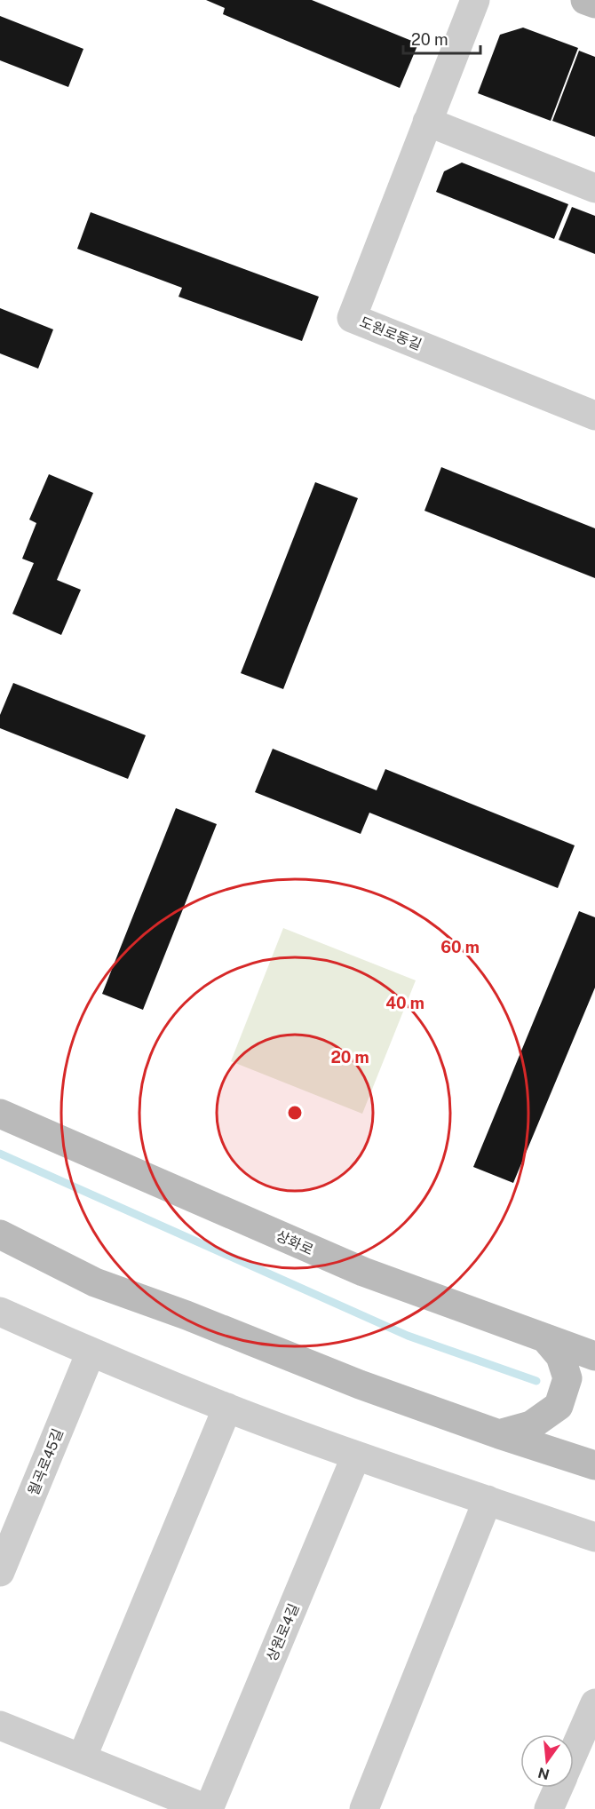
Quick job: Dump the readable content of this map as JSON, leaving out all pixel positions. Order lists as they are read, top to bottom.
{
  "streets": {
    "main road": ["상화로"],
    "street": ["도원로동길", "월곡로45길", "상원로4길"]
  },
  "scale_bar": "20 m",
  "north": "bottom",
  "rings": ["60 m", "40 m", "20 m"]
}
